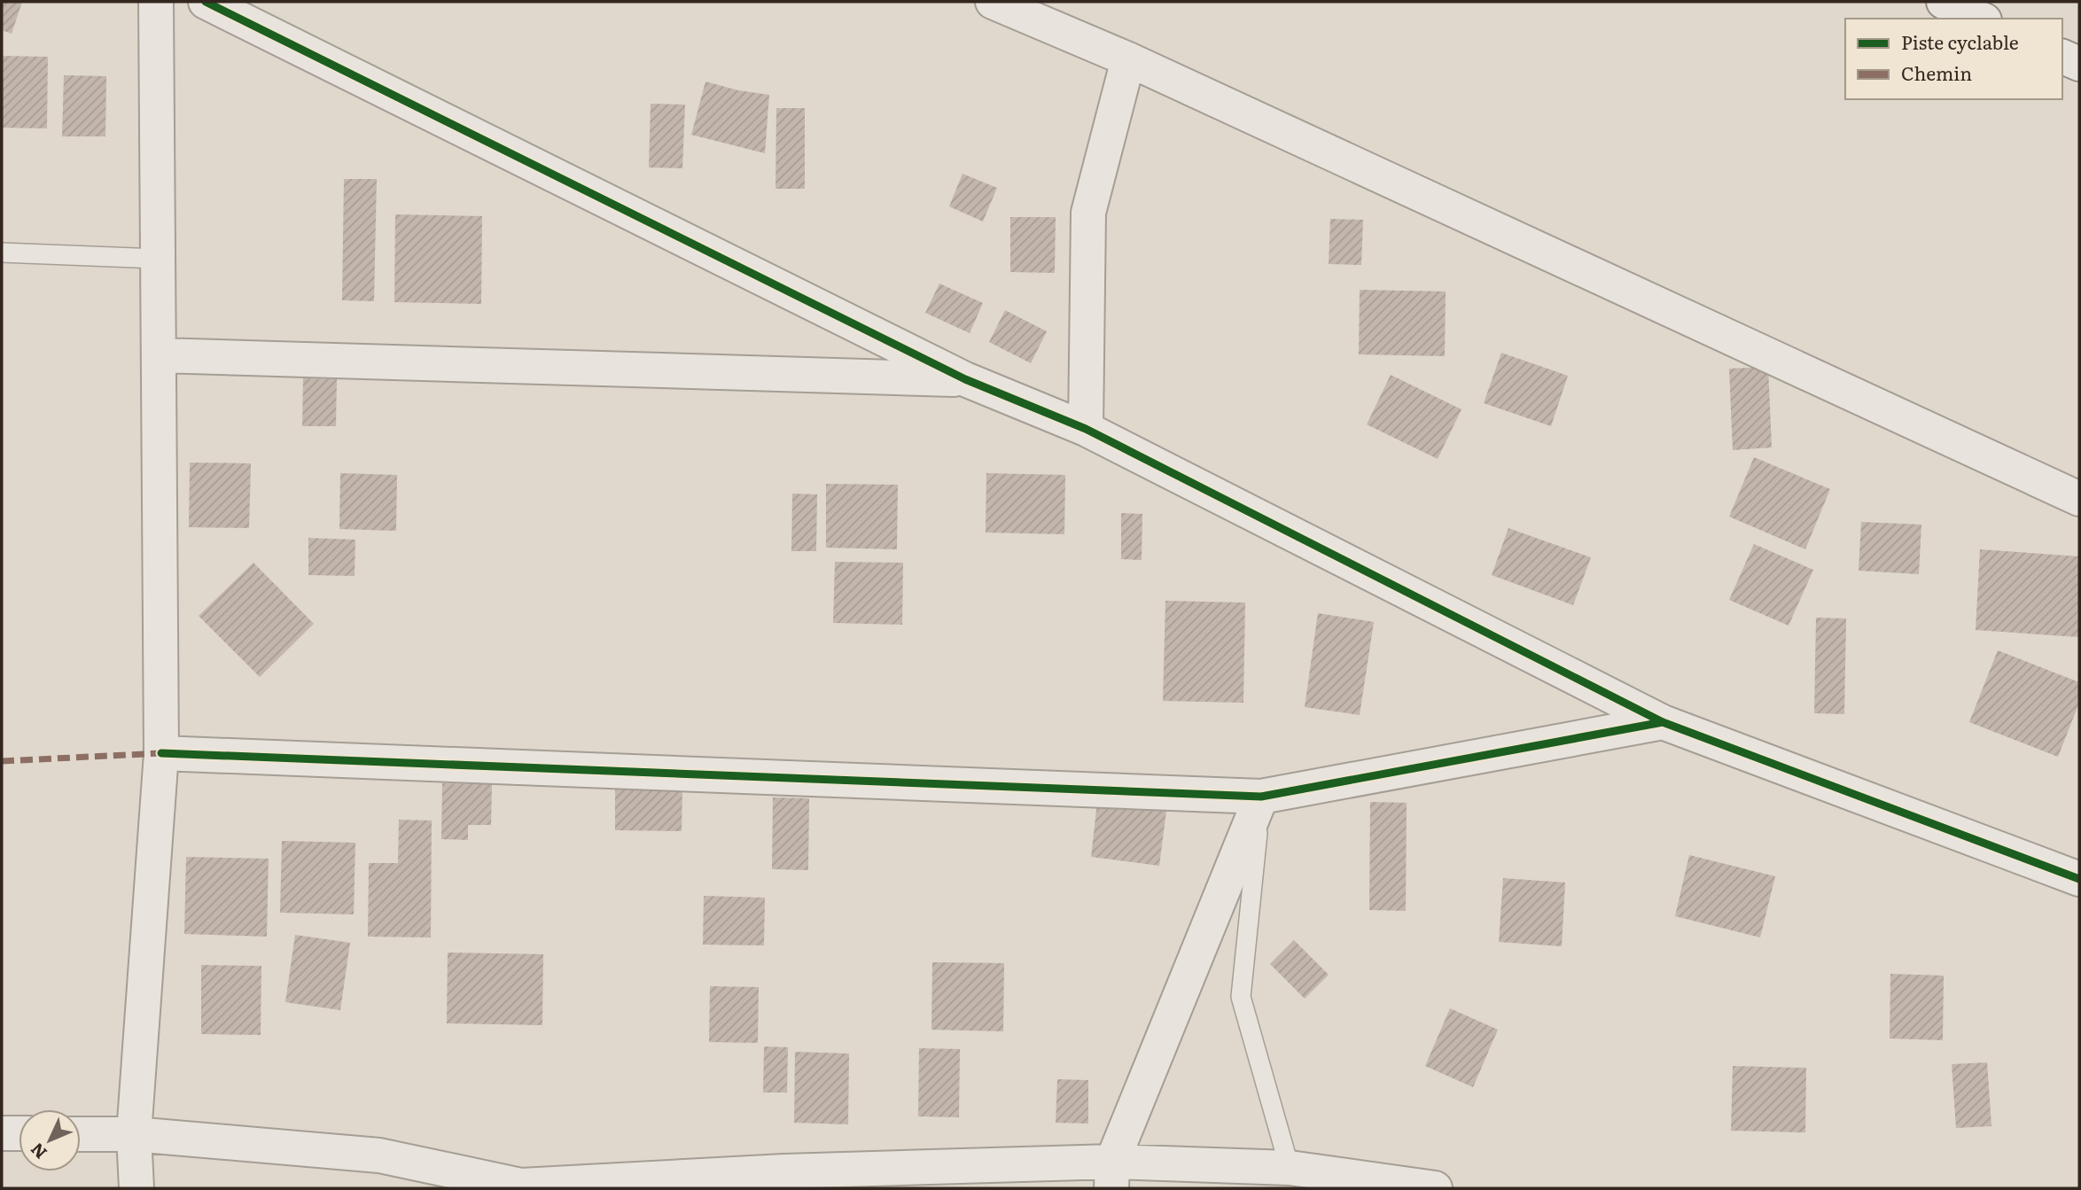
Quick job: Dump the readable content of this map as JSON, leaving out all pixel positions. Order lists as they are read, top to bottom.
{
  "legend": ["Piste cyclable", "Chemin"],
  "north": "bottom left"
}
